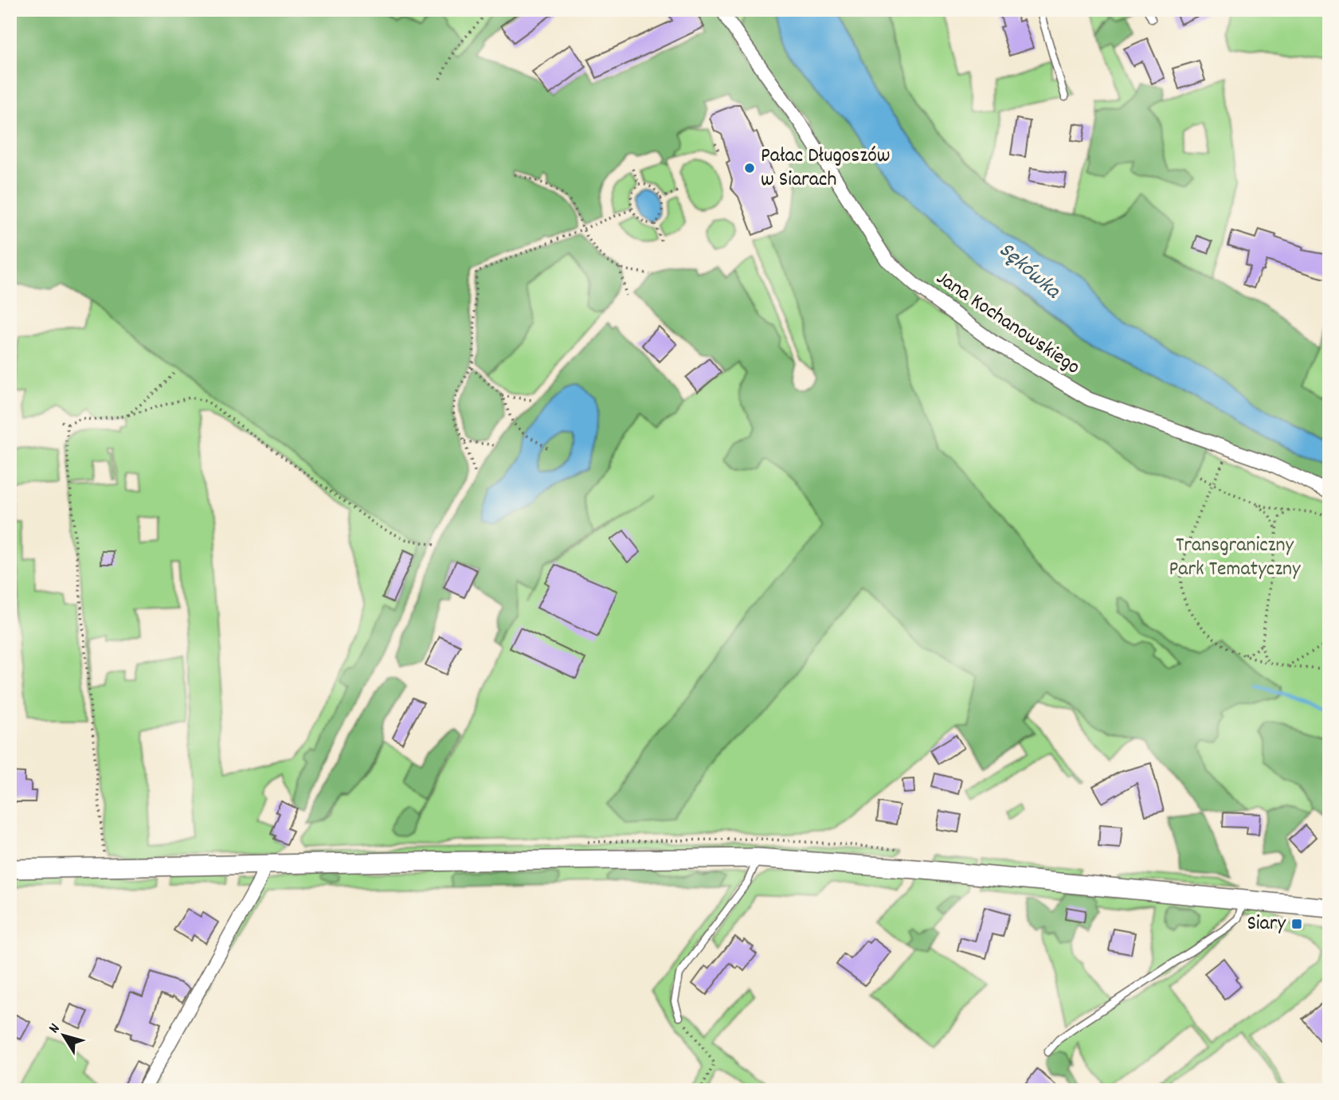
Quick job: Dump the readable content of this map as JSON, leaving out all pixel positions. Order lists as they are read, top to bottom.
{
  "streets": {
    "street": ["Jana Kochanowskiego"]
  },
  "water": ["Sękówka"],
  "parks": ["Transgraniczny Park Tematyczny"],
  "places": {
    "other": ["Pałac Długoszów w Siarach"],
    "transit": ["Siary"]
  },
  "north": "top left"
}
